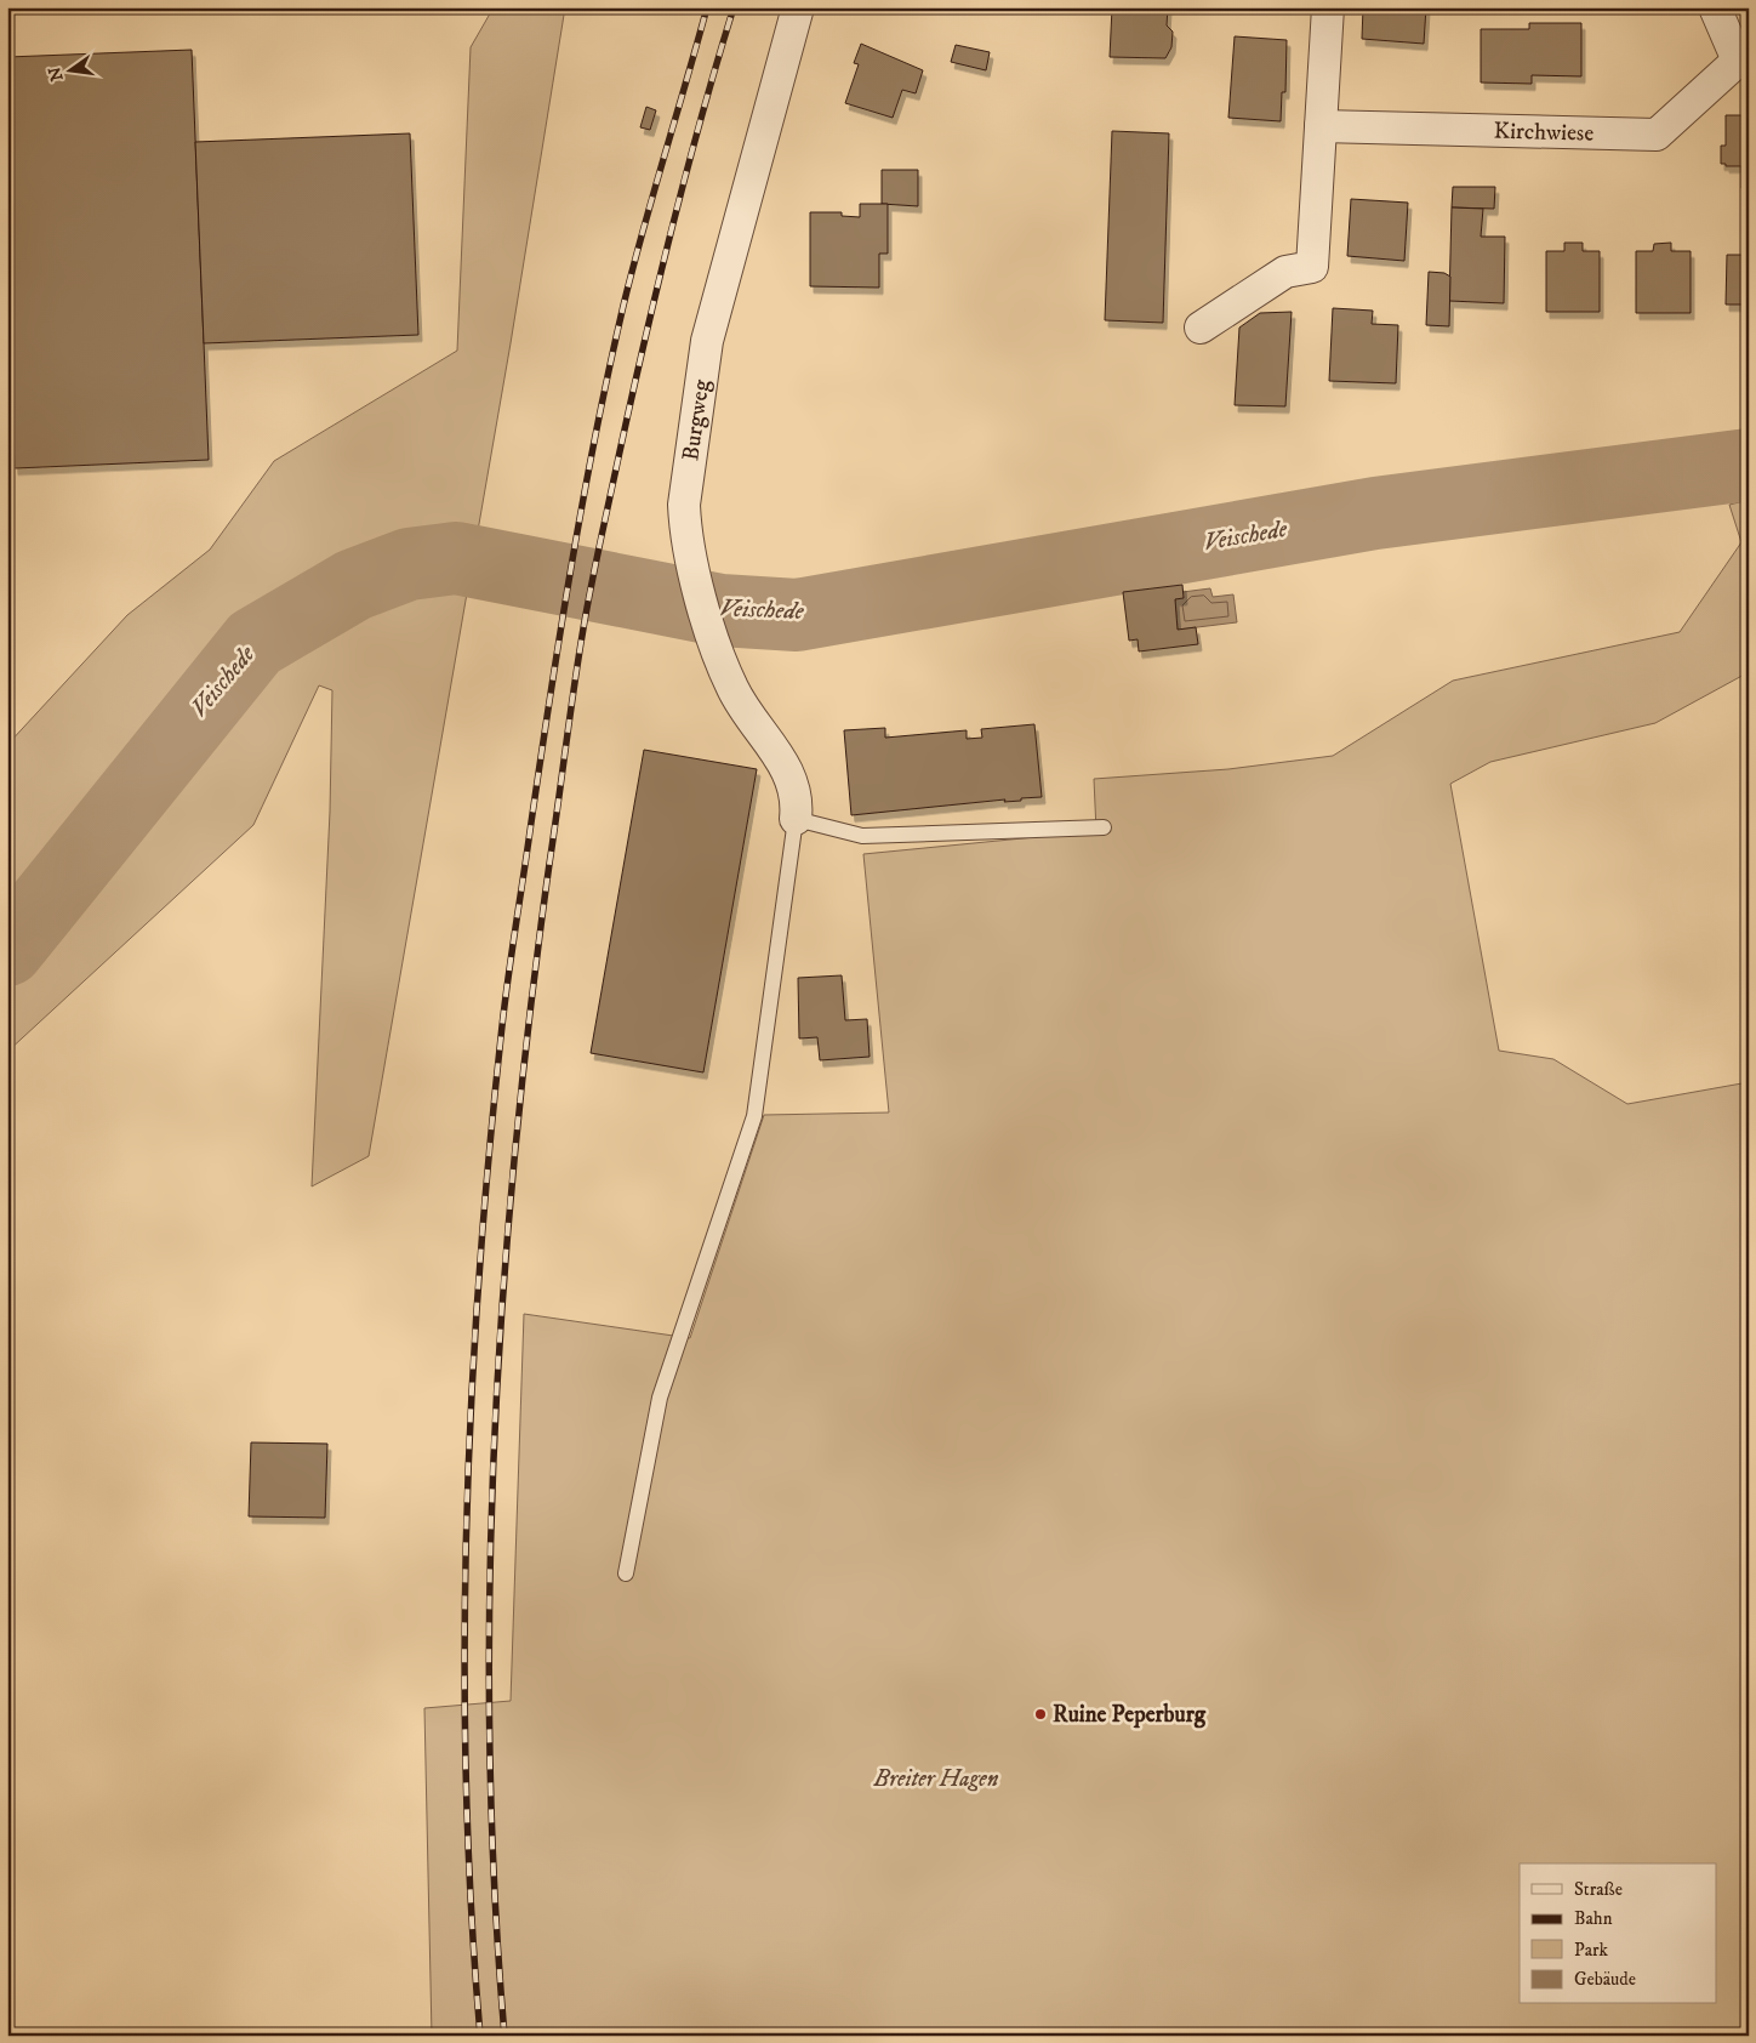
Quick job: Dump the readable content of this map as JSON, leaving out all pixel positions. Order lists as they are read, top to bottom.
{
  "streets": {
    "street": ["Kirchwiese", "Burgweg"]
  },
  "water": ["Veischede"],
  "parks": ["Breiter Hagen"],
  "places": ["Ruine Peperburg"],
  "legend": [
    "Straße",
    "Bahn",
    "Park",
    "Gebäude"
  ],
  "north": "left"
}
